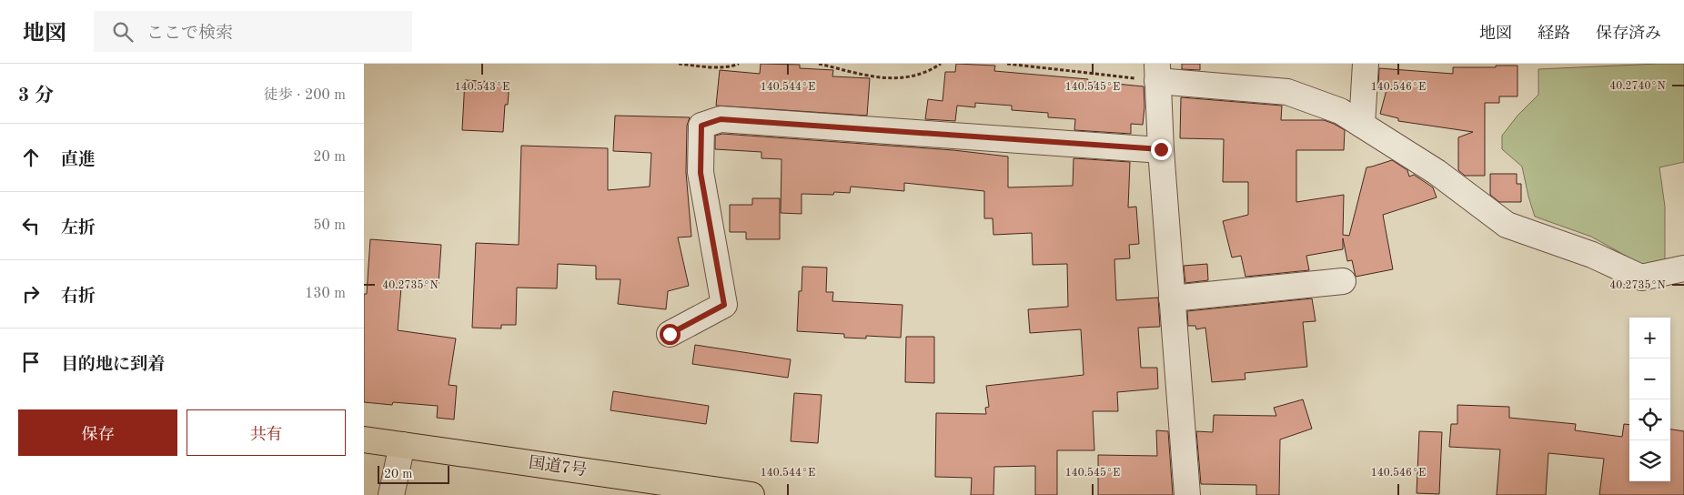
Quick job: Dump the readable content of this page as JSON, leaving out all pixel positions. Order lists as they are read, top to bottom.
{
  "streets": {
    "highway": ["国道7号"]
  },
  "scale_bar": "20 m",
  "page": {
    "header": "地図",
    "search": "ここで検索",
    "nav": ["地図", "経路", "保存済み"],
    "heading": ["3 分", "徒歩 · 200 m"],
    "list": [
      ["直進", "20 m"],
      ["左折", "50 m"],
      ["右折", "130 m"],
      "目的地に到着"
    ],
    "map_buttons": ["+", "−"],
    "buttons": ["保存", "共有"],
    "scale": "20 m"
  },
  "coordinates": [
    "40.2740°N",
    "140.543°E",
    "140.544°E",
    "140.545°E",
    "140.546°E",
    "40.2735°N"
  ]
}
